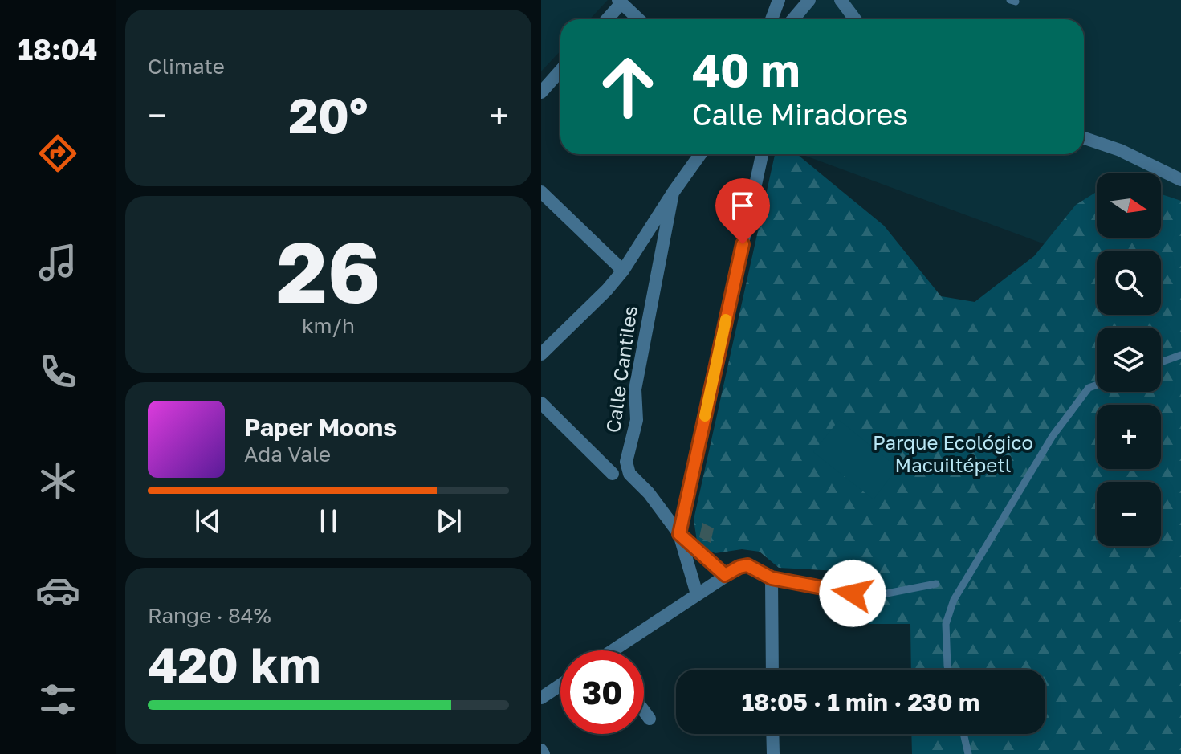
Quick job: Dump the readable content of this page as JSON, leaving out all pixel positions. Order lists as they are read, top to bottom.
{
  "streets": {
    "street": ["Calle Cantiles"]
  },
  "parks": ["Parque Ecológico Macuiltépetl"],
  "north": "right",
  "page": {
    "tabs": "18:04",
    "tile": [
      "Climate",
      ["26", "km/h"],
      ["Range · 84%", "420 km"]
    ],
    "turn": ["40 m", "Calle Miradores"],
    "heat": ["−", "20°", "+"],
    "map_buttons": ["+", "−"],
    "song": ["Paper Moons", "Ada Vale"],
    "limit": "30",
    "trip": "18:05 · 1 min · 230 m"
  }
}
